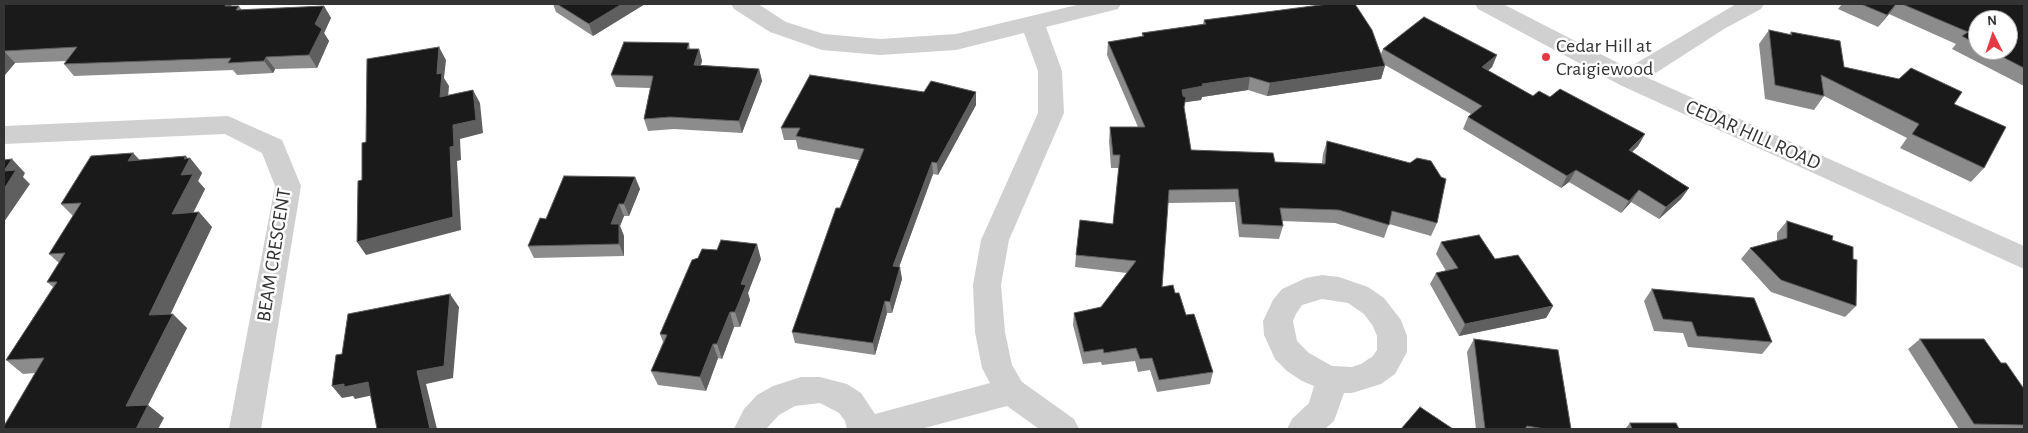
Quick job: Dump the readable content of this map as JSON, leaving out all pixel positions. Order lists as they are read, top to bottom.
{
  "streets": {
    "street": ["CEDAR HILL ROAD", "BEAM CRESCENT"]
  },
  "places": ["Cedar Hill at Craigiewood"],
  "north": "top"
}
